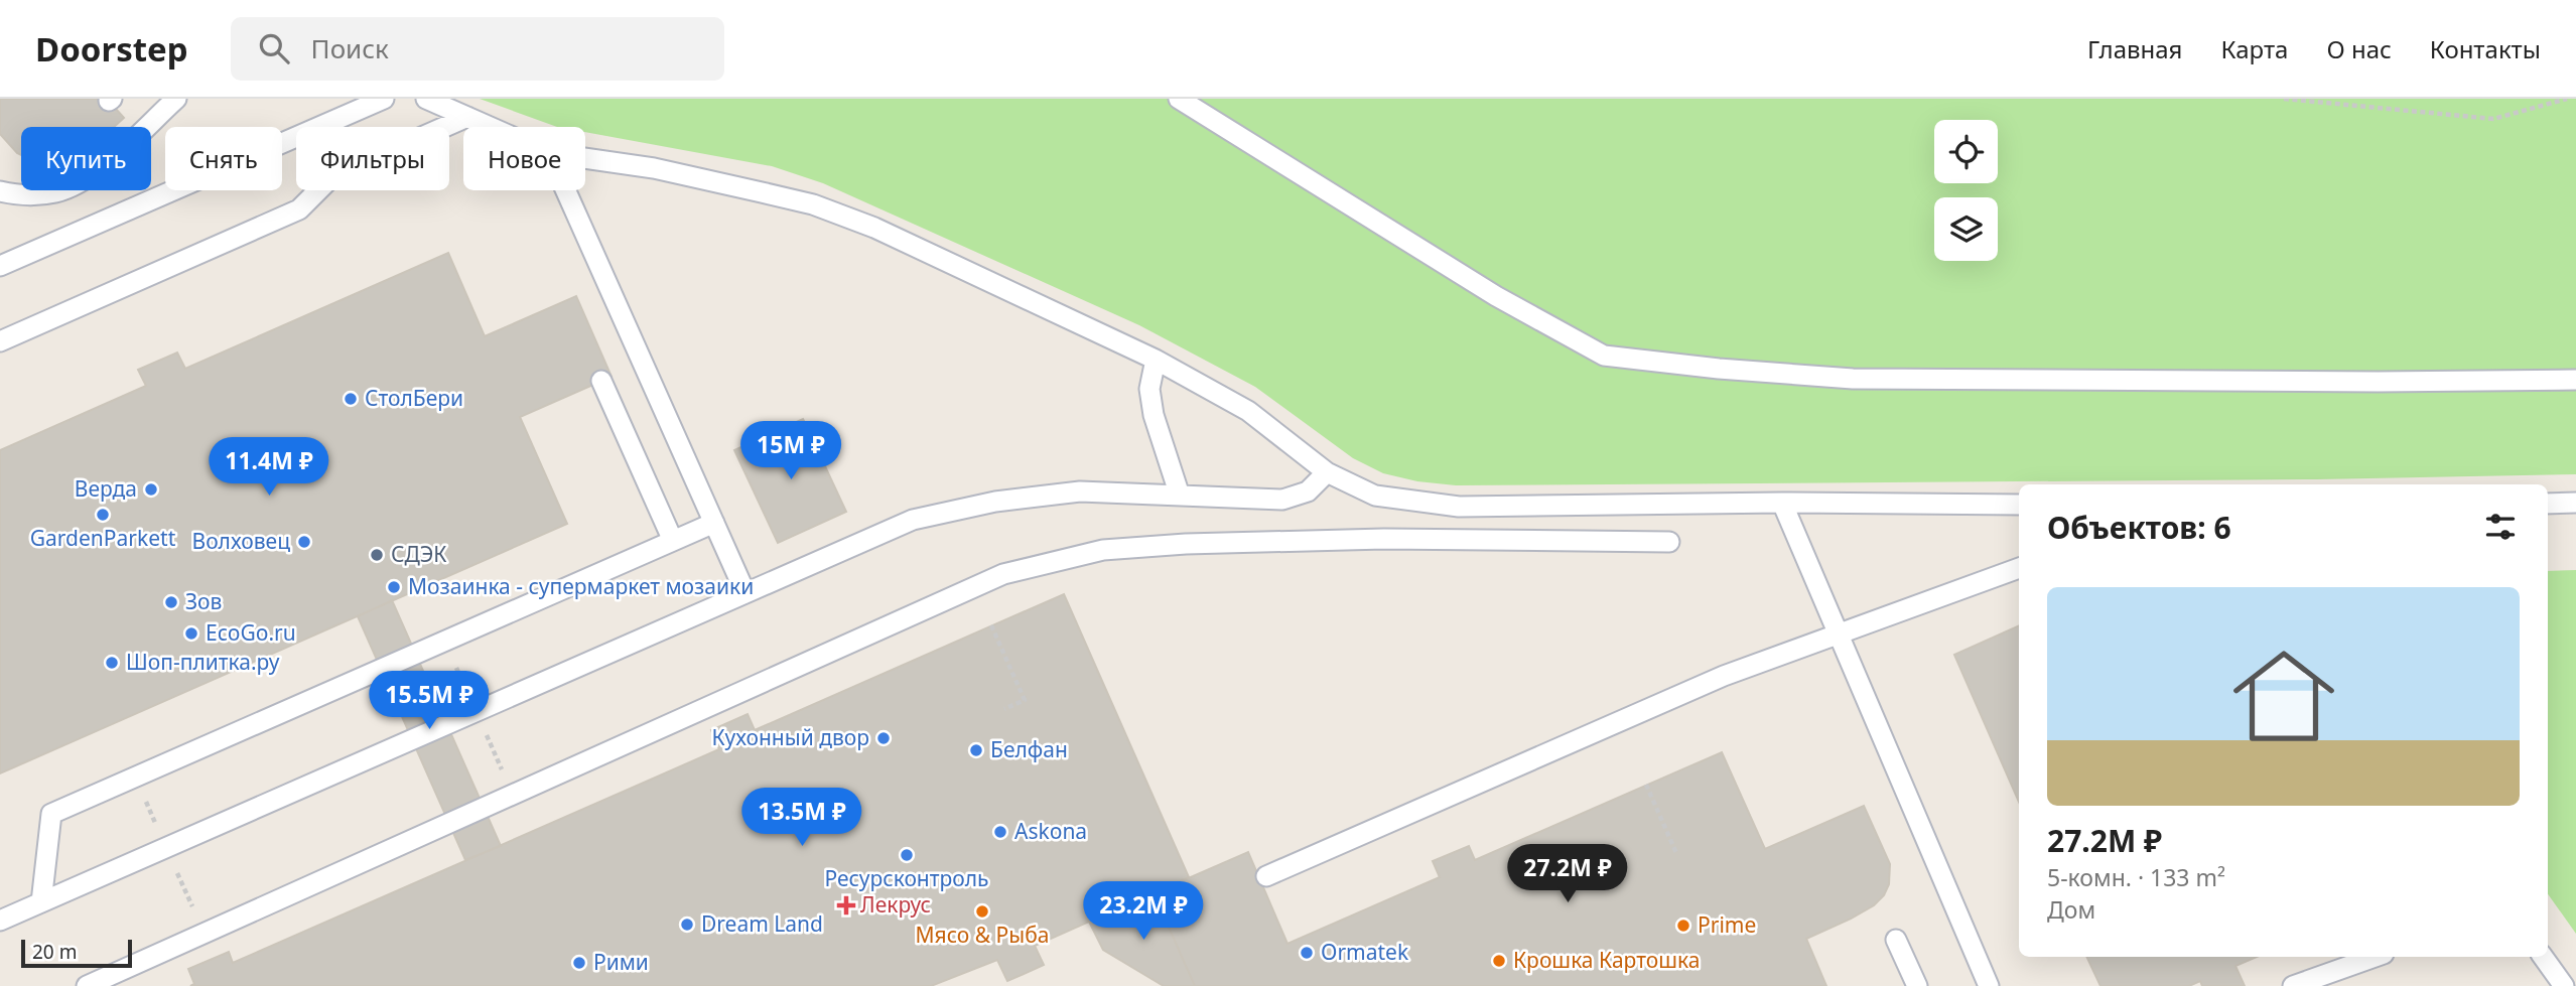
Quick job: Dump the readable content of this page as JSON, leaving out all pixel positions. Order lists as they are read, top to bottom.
{
  "places": {
    "other": [
      "СтолБери",
      "Верда",
      "GardenParkett",
      "Волховец",
      "СДЭК",
      "Мозаинка - супермаркет мозаики",
      "Зов",
      "EcoGo.ru",
      "Шоп-плитка.ру",
      "Кухонный двор",
      "Белфан",
      "Askona",
      "Ресурсконтроль",
      "Мясо & Рыба",
      "Dream Land",
      "Prime",
      "Ormatek",
      "Крошка Картошка",
      "Рими"
    ],
    "health": ["Лекрус"]
  },
  "scale_bar": "20 m",
  "page": {
    "header": "Doorstep",
    "search": "Поиск",
    "nav": [
      "Главная",
      "Карта",
      "О нас",
      "Контакты"
    ],
    "chip": [
      "Купить",
      "Снять",
      "Фильтры",
      "Новое"
    ],
    "price": [
      "15M ₽",
      "11.4M ₽",
      "15.5M ₽",
      "13.5M ₽",
      "27.2M ₽",
      "23.2M ₽"
    ],
    "heading": "Объектов: 6",
    "list": [
      {
        "name": "27.2M ₽",
        "note": "5-комн. · 133 m² · Дом"
      }
    ],
    "scale": "20 m"
  }
}
